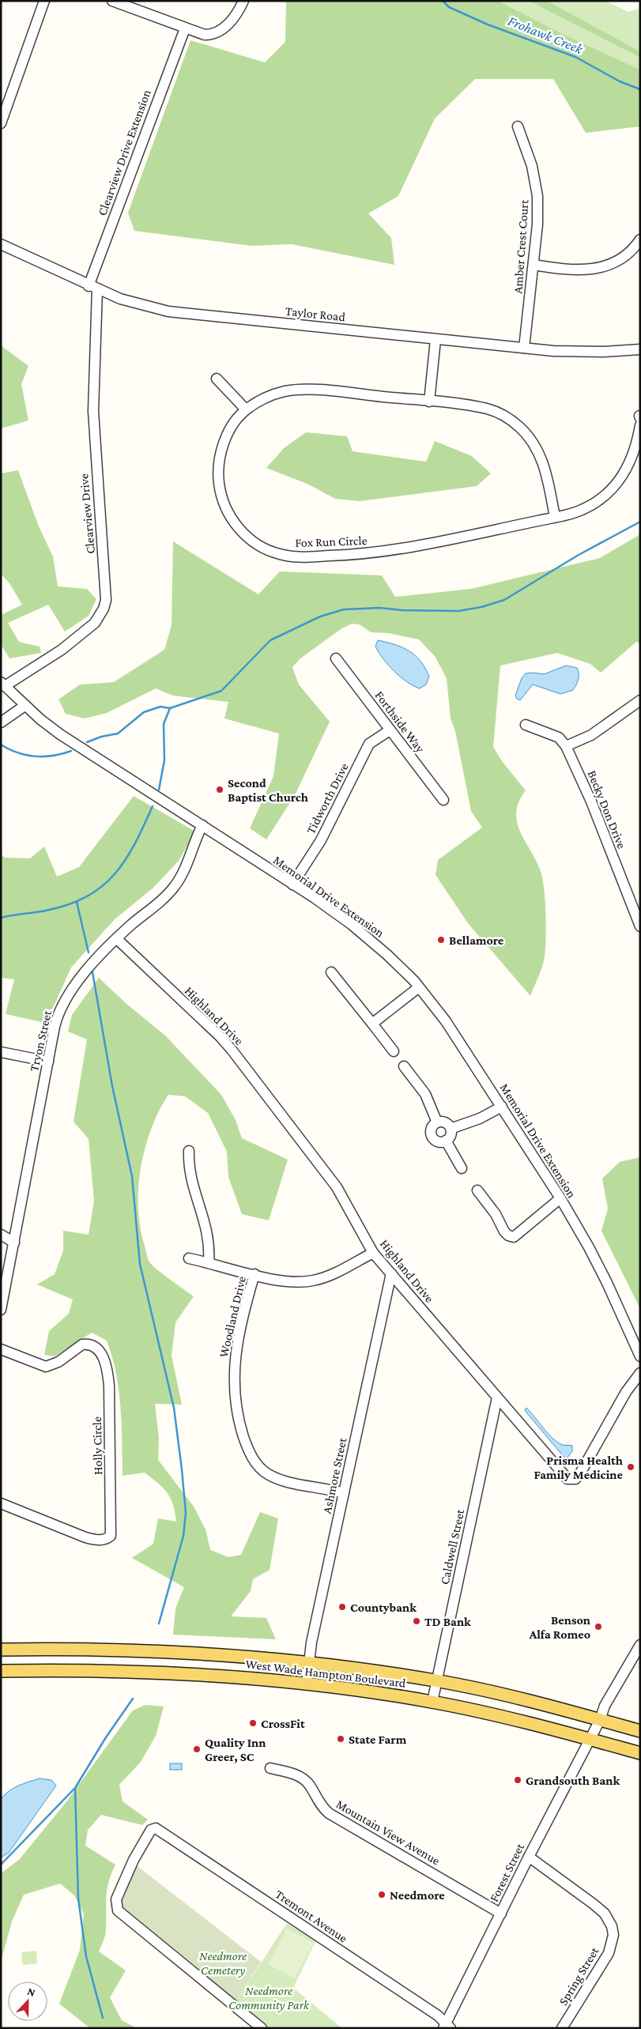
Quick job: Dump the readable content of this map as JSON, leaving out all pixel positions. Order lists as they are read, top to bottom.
{
  "streets": {
    "main road": ["West Wade Hampton Boulevard"],
    "street": [
      "Clearview Drive Extension",
      "Amber Crest Court",
      "Taylor Road",
      "Clearview Drive",
      "Fox Run Circle",
      "Forthside Way",
      "Tidworth Drive",
      "Becky Don Drive",
      "Memorial Drive Extension",
      "Highland Drive",
      "Tryon Street",
      "Woodland Drive",
      "Holly Circle",
      "Ashmore Street",
      "Caldwell Street",
      "Mountain View Avenue",
      "Forest Street",
      "Tremont Avenue",
      "Spring Street"
    ]
  },
  "crossings": [
    ["Clearview Drive Extension", "Taylor Road"],
    ["Clearview Drive Extension", "Clearview Drive"],
    ["Amber Crest Court", "Taylor Road"],
    ["Taylor Road", "Clearview Drive"],
    ["Clearview Drive", "Memorial Drive Extension"],
    ["Forthside Way", "Tidworth Drive"],
    ["Tidworth Drive", "Memorial Drive Extension"],
    ["Memorial Drive Extension", "Tryon Street"],
    ["Highland Drive", "Tryon Street"],
    ["Highland Drive", "Woodland Drive"],
    ["Highland Drive", "Ashmore Street"],
    ["Highland Drive", "Caldwell Street"],
    ["Woodland Drive", "Ashmore Street"],
    ["Ashmore Street", "West Wade Hampton Boulevard"],
    ["Caldwell Street", "West Wade Hampton Boulevard"],
    ["West Wade Hampton Boulevard", "Forest Street"],
    ["Mountain View Avenue", "Forest Street"],
    ["Forest Street", "Tremont Avenue"],
    ["Forest Street", "Spring Street"]
  ],
  "water": ["Frohawk Creek"],
  "parks": ["Needmore Cemetery", "Needmore Community Park"],
  "places": [
    "Second Baptist Church",
    "Bellamore",
    "Prisma Health Family Medicine",
    "Countybank",
    "TD Bank",
    "Benson Alfa Romeo",
    "CrossFit",
    "State Farm",
    "Quality Inn Greer, SC",
    "Grandsouth Bank",
    "Needmore"
  ],
  "north": "top"
}
